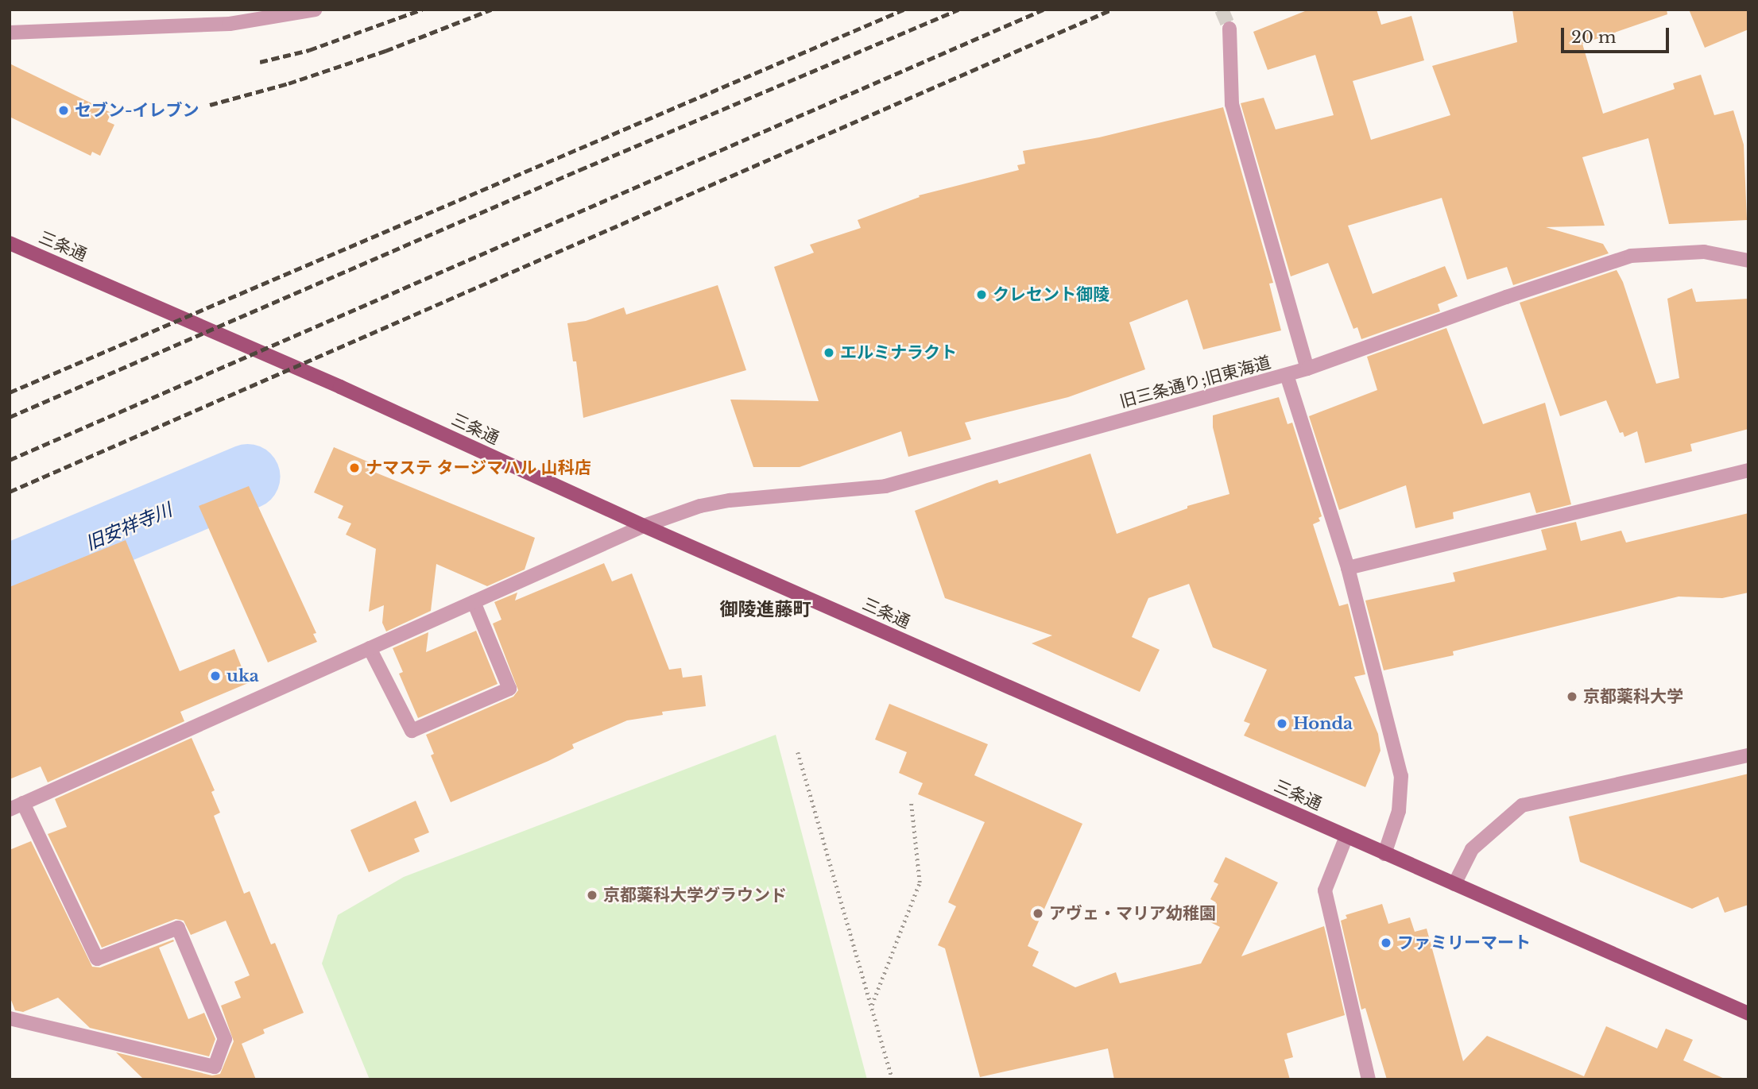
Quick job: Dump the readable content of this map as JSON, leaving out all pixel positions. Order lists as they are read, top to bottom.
{
  "streets": {
    "main road": ["三条通"],
    "street": ["旧三条通り;旧東海道"]
  },
  "crossings": [
    ["三条通", "旧三条通り;旧東海道"]
  ],
  "districts": ["御陵進藤町"],
  "water": ["旧安祥寺川"],
  "places": [
    "セブン-イレブン",
    "クレセント御陵",
    "エルミナラクト",
    "ナマステ タージマハル 山科店",
    "uka",
    "京都薬科大学",
    "Honda",
    "京都薬科大学グラウンド",
    "アヴェ・マリア幼稚園",
    "ファミリーマート"
  ],
  "scale_bar": "20 m"
}
